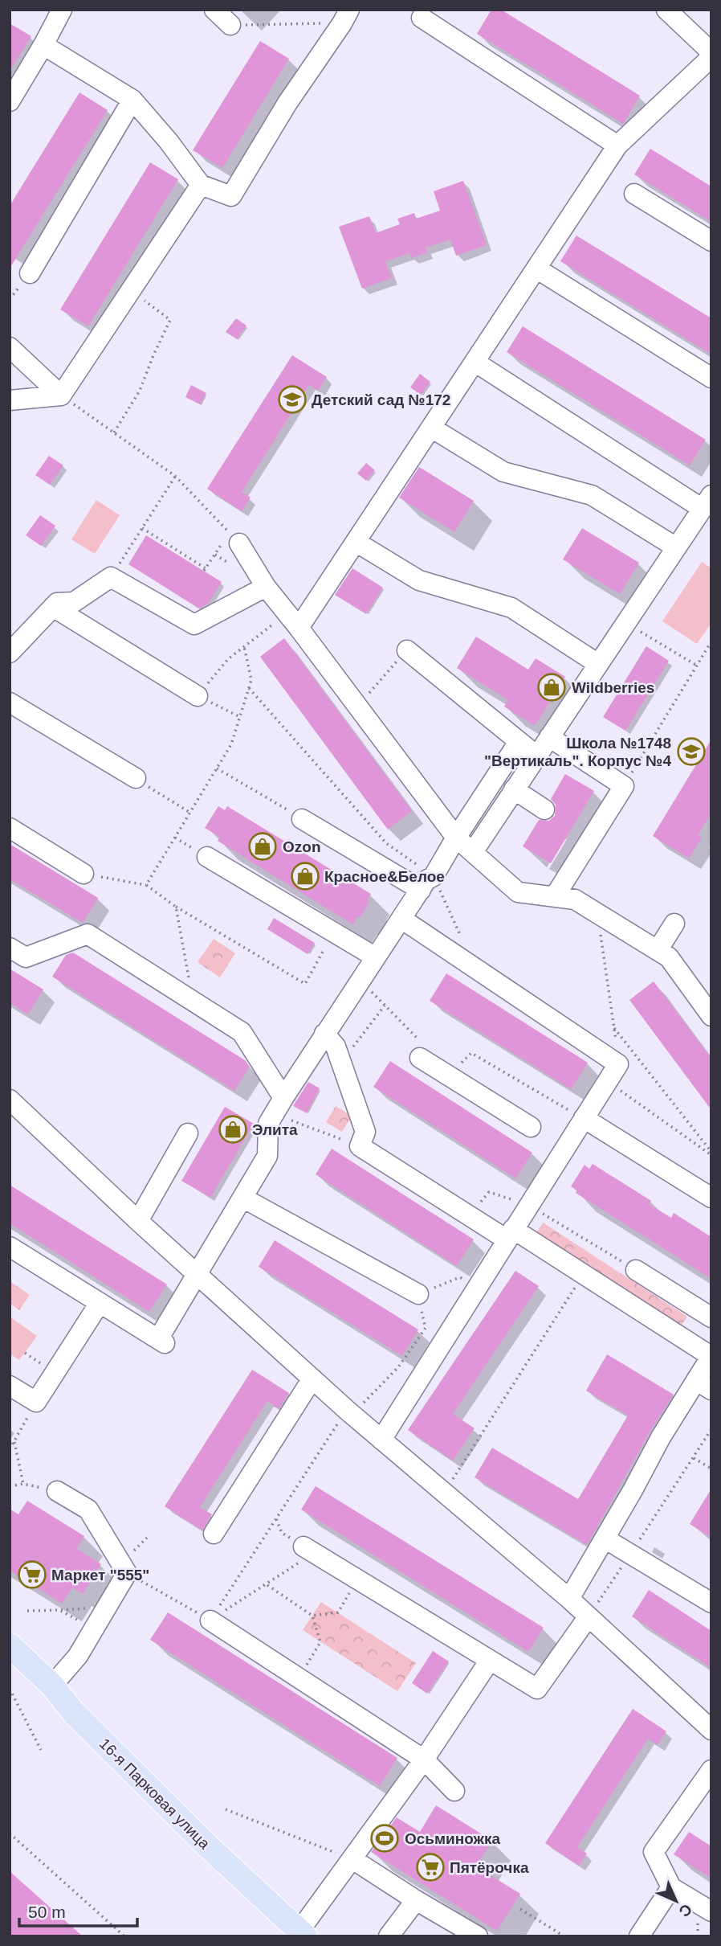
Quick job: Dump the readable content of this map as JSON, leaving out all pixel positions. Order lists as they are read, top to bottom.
{
  "streets": {
    "main road": ["16-я Парковая улица"]
  },
  "places": {
    "school or university": ["Детский сад №172", "Школа №1748 \"Вертикаль\". Корпус №4"],
    "shop": [
      "Wildberries",
      "Ozon",
      "Красное&Белое",
      "Элита"
    ],
    "supermarket": ["Маркет \"555\"", "Пятёрочка"],
    "sports": ["Осьминожка"]
  },
  "scale_bar": "50 m",
  "north": "bottom right"
}
